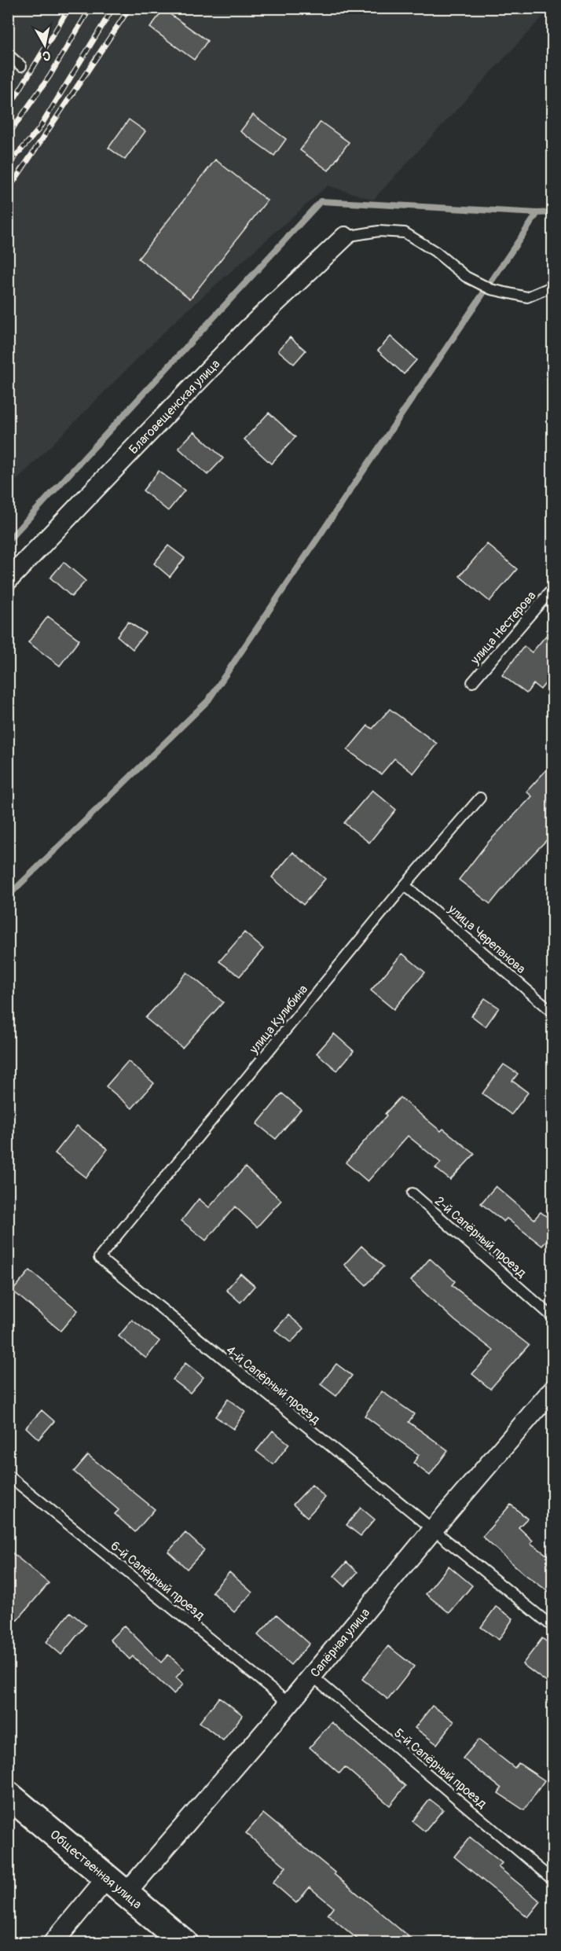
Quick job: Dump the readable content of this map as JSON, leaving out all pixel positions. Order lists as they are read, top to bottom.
{
  "streets": {
    "main road": ["Общественная улица"],
    "street": ["Благовещенская улица", "Сапёрная улица"],
    "lane": [
      "улица Нестерова",
      "улица Черепанова",
      "улица Кулибина",
      "2-й Сапёрный проезд",
      "4-й Сапёрный проезд",
      "6-й Сапёрный проезд",
      "5-й Сапёрный проезд"
    ]
  },
  "crossings": [
    ["улица Черепанова", "улица Кулибина"],
    ["улица Кулибина", "4-й Сапёрный проезд"],
    ["4-й Сапёрный проезд", "Сапёрная улица"],
    ["6-й Сапёрный проезд", "Сапёрная улица"],
    ["Сапёрная улица", "5-й Сапёрный проезд"],
    ["Сапёрная улица", "Общественная улица"]
  ],
  "north": "bottom"
}
